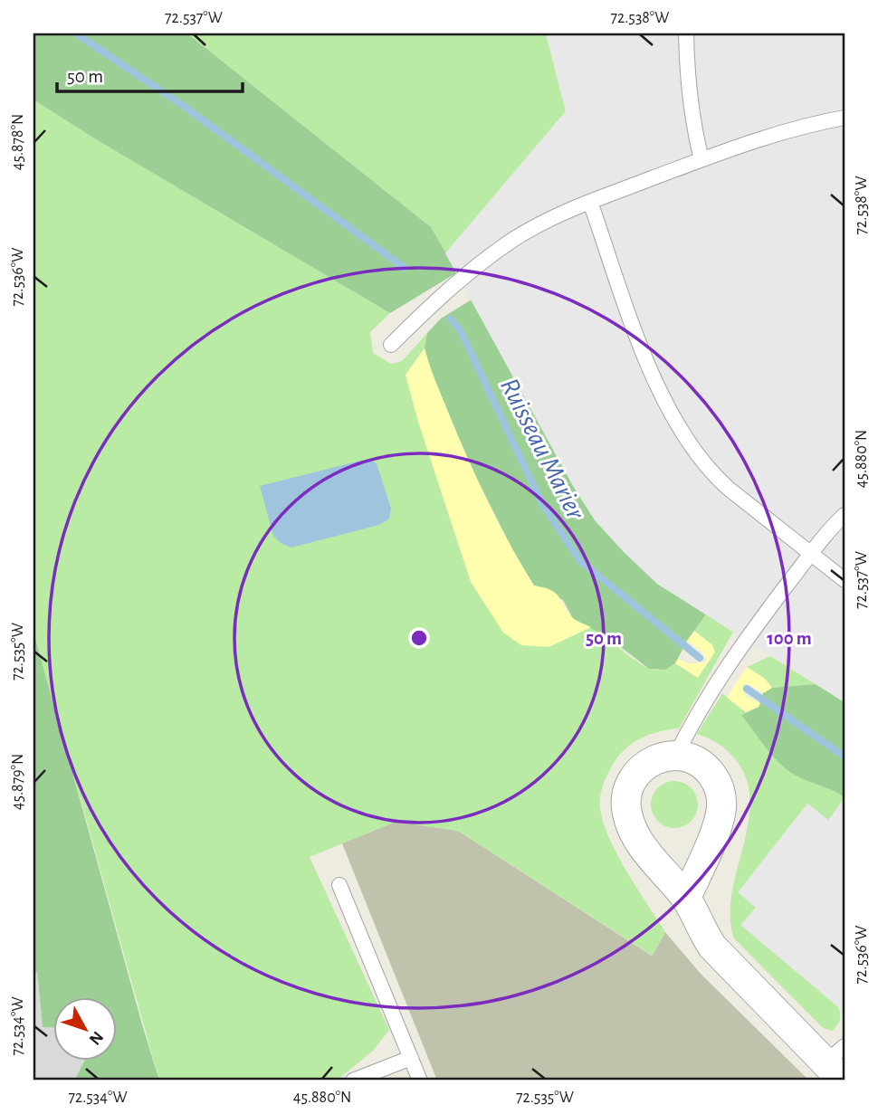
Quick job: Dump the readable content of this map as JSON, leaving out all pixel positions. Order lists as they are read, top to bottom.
{
  "water": ["Ruisseau Marier"],
  "scale_bar": "50 m",
  "north": "bottom right",
  "coordinates": [
    "72.537°W",
    "72.538°W",
    "45.878°N",
    "72.536°W",
    "45.880°N",
    "72.535°W",
    "45.879°N",
    "72.534°W"
  ],
  "rings": ["50 m", "100 m"]
}
